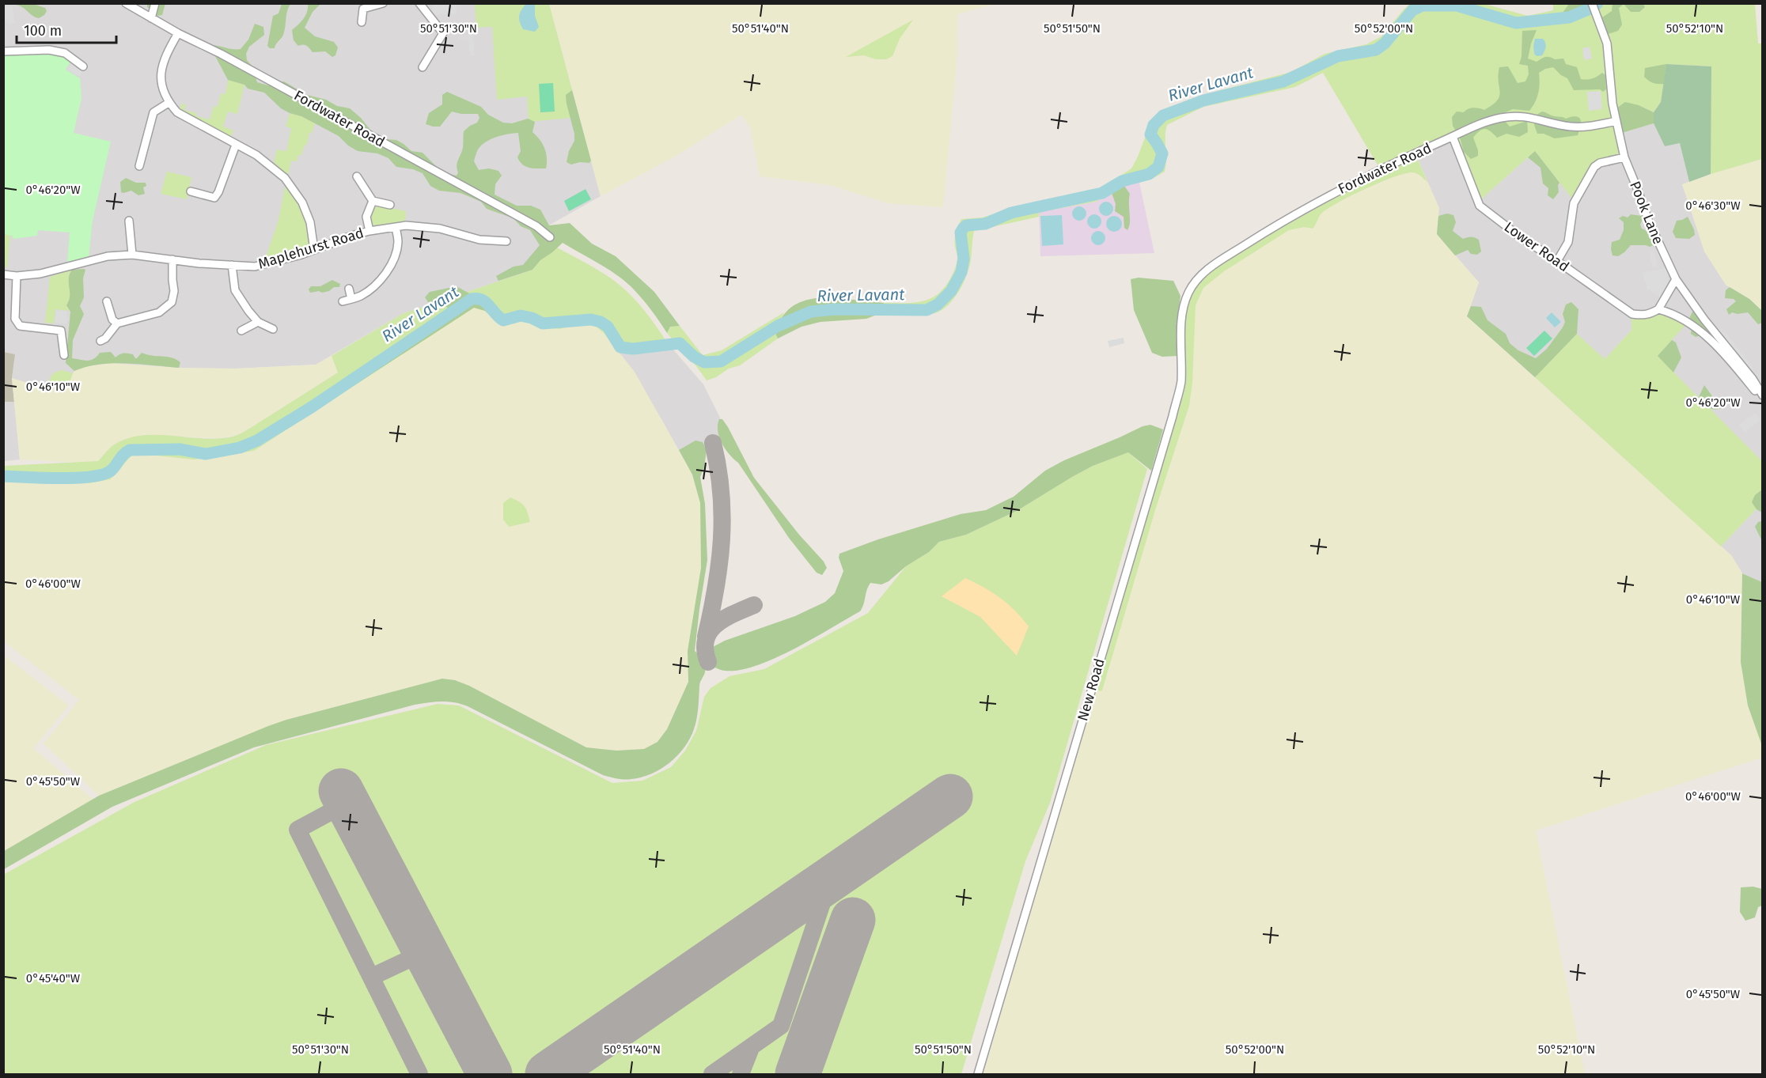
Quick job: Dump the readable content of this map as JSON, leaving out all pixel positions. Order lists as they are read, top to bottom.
{
  "streets": {
    "street": [
      "Fordwater Road",
      "Pook Lane",
      "Lower Road",
      "Maplehurst Road",
      "New Road"
    ]
  },
  "crossings": [
    ["Fordwater Road", "Pook Lane"],
    ["Fordwater Road", "Lower Road"],
    ["Fordwater Road", "New Road"]
  ],
  "water": ["River Lavant"],
  "scale_bar": "100 m",
  "coordinates": [
    "50°51'30\"N",
    "50°51'40\"N",
    "50°51'50\"N",
    "50°52'00\"N",
    "50°52'10\"N",
    "0°46'20\"W",
    "0°46'30\"W",
    "0°46'10\"W",
    "0°46'00\"W",
    "0°45'50\"W",
    "0°45'40\"W"
  ]
}
